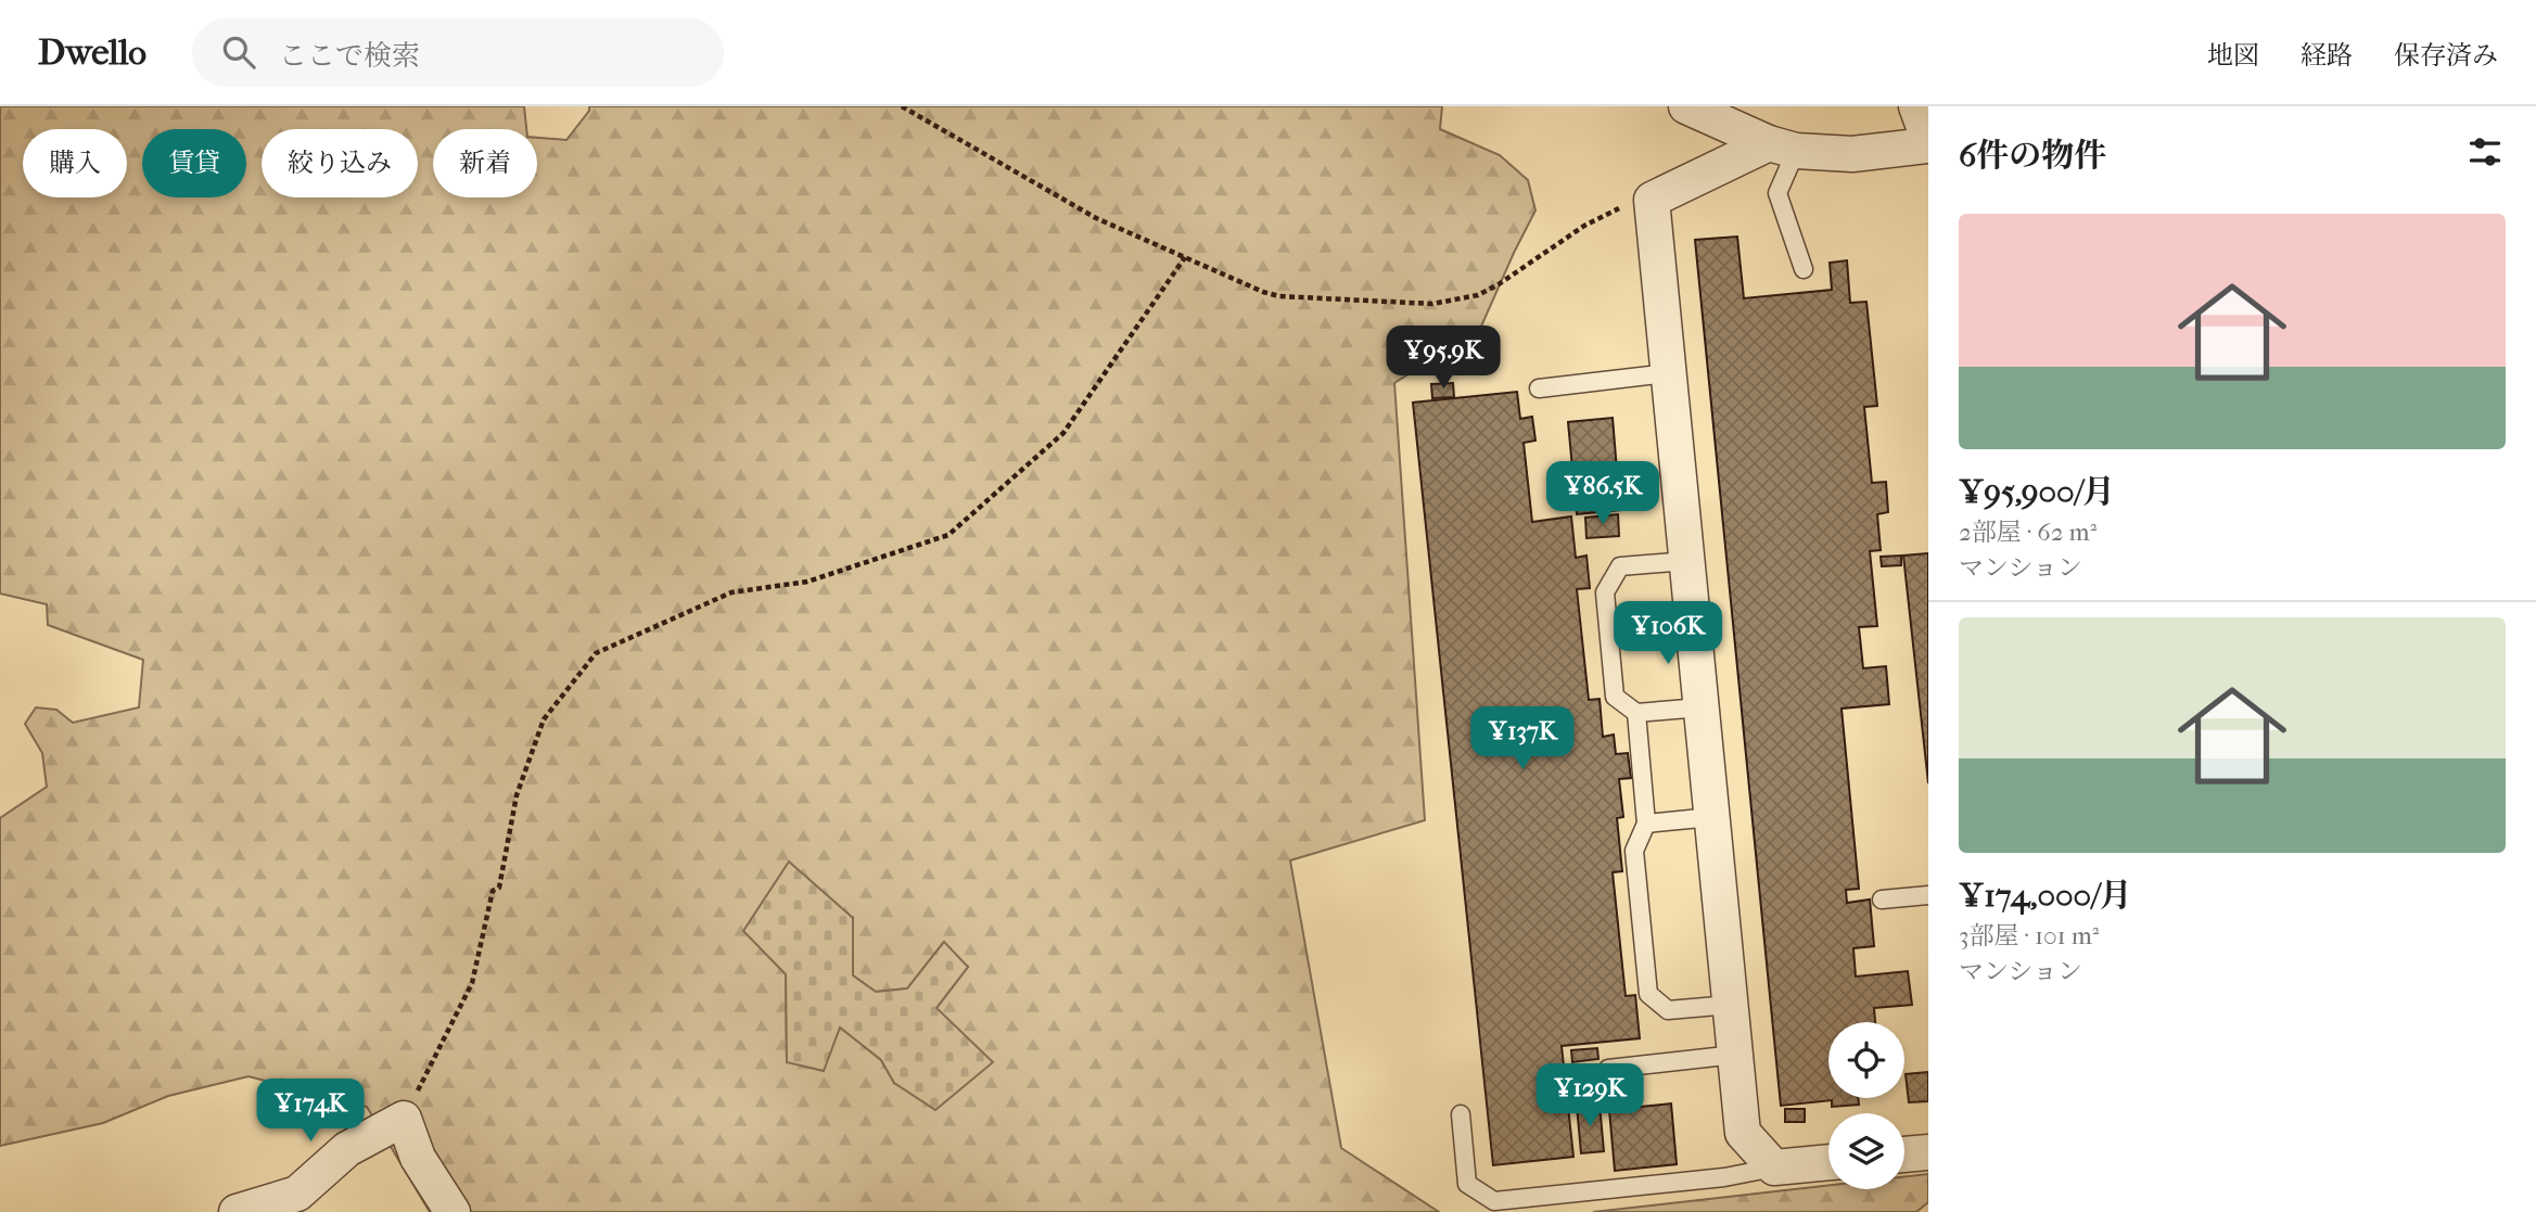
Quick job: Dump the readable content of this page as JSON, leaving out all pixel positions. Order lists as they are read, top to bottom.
{
  "page": {
    "header": "Dwello",
    "search": "ここで検索",
    "nav": ["地図", "経路", "保存済み"],
    "heading": "6件の物件",
    "chip": [
      "購入",
      "賃貸",
      "絞り込み",
      "新着"
    ],
    "list": [
      {
        "name": "¥95,900/月",
        "note": "2部屋 · 62 m² · マンション"
      },
      {
        "name": "¥174,000/月",
        "note": "3部屋 · 101 m² · マンション"
      }
    ],
    "price": [
      "¥95.9K",
      "¥86.5K",
      "¥106K",
      "¥137K",
      "¥129K",
      "¥174K"
    ]
  }
}
